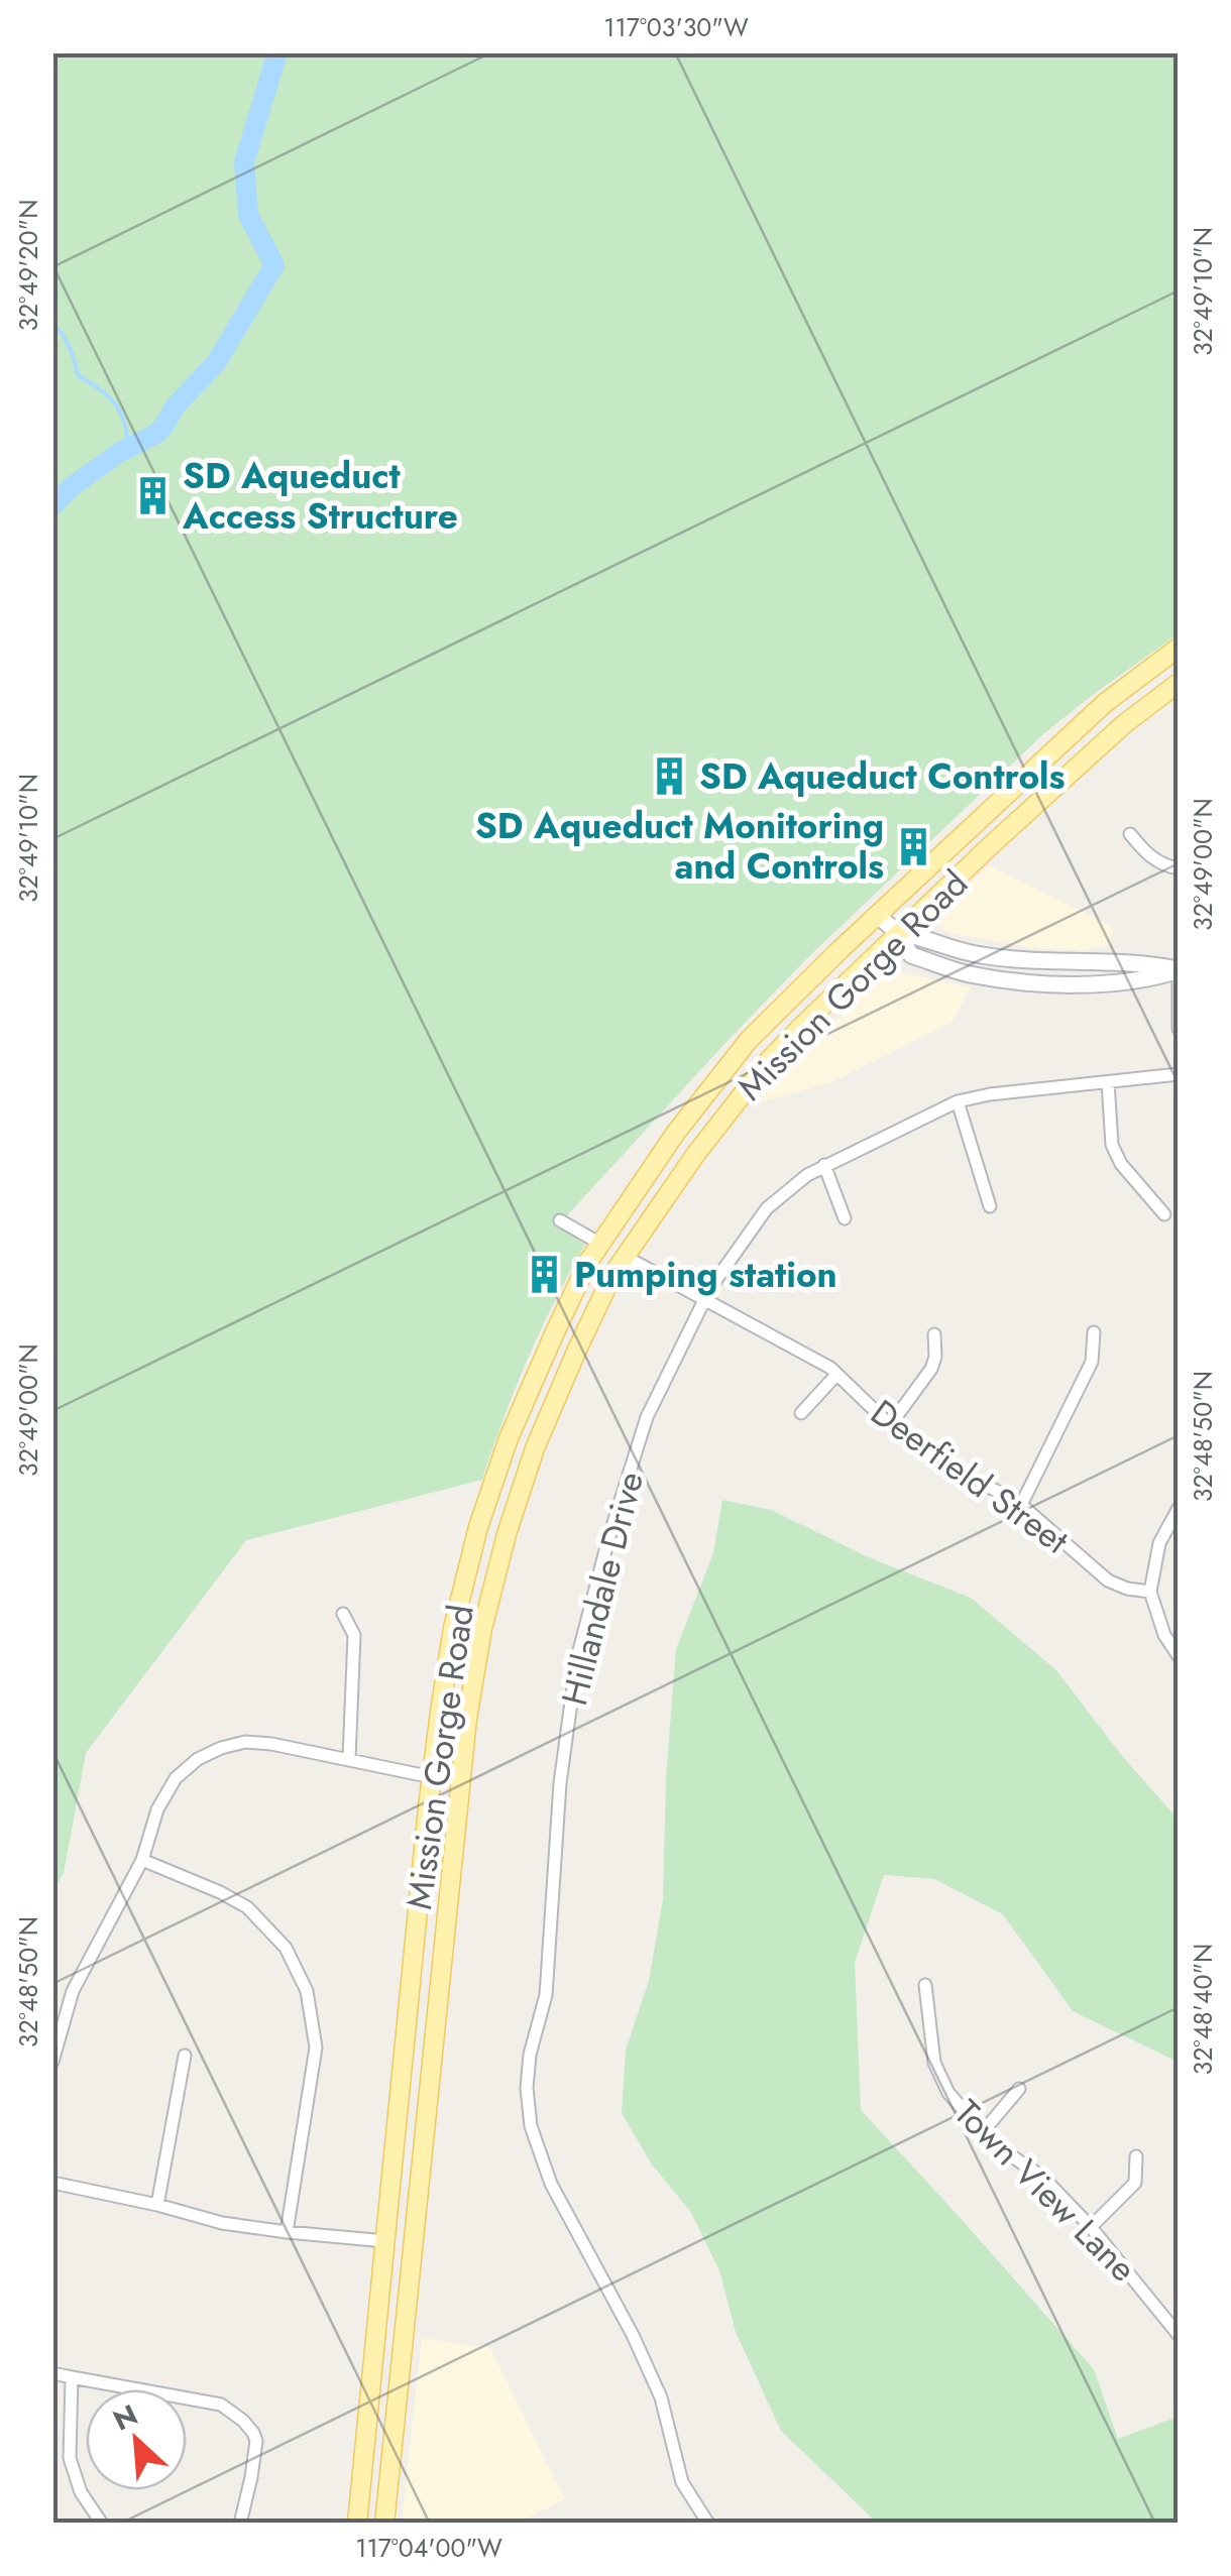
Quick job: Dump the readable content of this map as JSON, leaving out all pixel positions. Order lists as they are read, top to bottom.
{
  "streets": {
    "main road": ["Mission Gorge Road"],
    "street": ["Deerfield Street", "Hillandale Drive", "Town View Lane"]
  },
  "crossings": [
    ["Mission Gorge Road", "Deerfield Street"],
    ["Deerfield Street", "Hillandale Drive"]
  ],
  "places": {
    "building": [
      "SD Aqueduct Access Structure",
      "SD Aqueduct Controls",
      "SD Aqueduct Monitoring and Controls",
      "Pumping station"
    ]
  },
  "north": "top left",
  "coordinates": [
    "117°03'30\"W",
    "32°49'20\"N",
    "32°49'10\"N",
    "32°49'00\"N",
    "32°48'50\"N",
    "32°48'40\"N",
    "117°04'00\"W"
  ]
}
